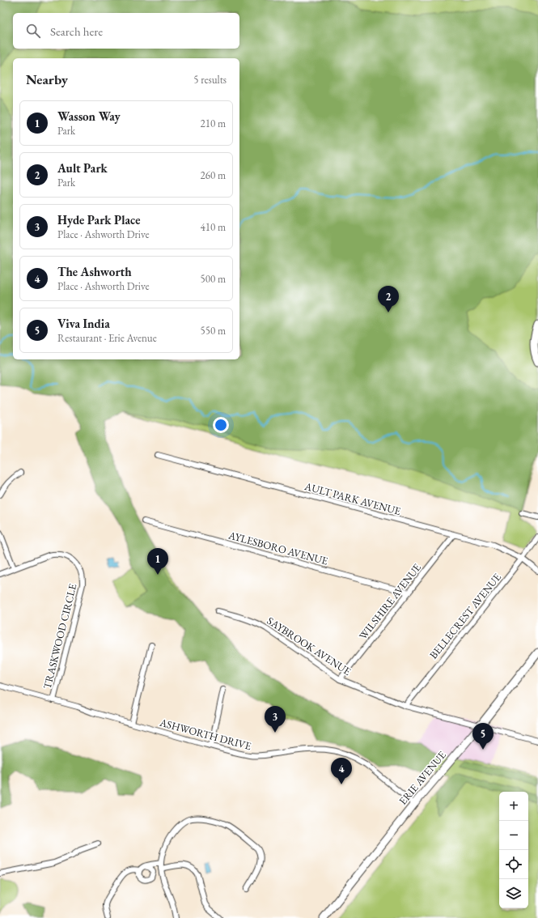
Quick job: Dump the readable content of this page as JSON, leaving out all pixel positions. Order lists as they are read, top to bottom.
{
  "streets": {
    "street": [
      "AULT PARK AVENUE",
      "AYLESBORO AVENUE",
      "WILSHIRE AVENUE",
      "BELLECREST AVENUE",
      "TRASKWOOD CIRCLE",
      "SAYBROOK AVENUE",
      "ASHWORTH DRIVE",
      "ERIE AVENUE"
    ]
  },
  "crossings": [
    ["AULT PARK AVENUE", "WILSHIRE AVENUE"],
    ["AULT PARK AVENUE", "BELLECREST AVENUE"],
    ["AYLESBORO AVENUE", "WILSHIRE AVENUE"],
    ["WILSHIRE AVENUE", "SAYBROOK AVENUE"],
    ["BELLECREST AVENUE", "SAYBROOK AVENUE"],
    ["TRASKWOOD CIRCLE", "ASHWORTH DRIVE"],
    ["SAYBROOK AVENUE", "ERIE AVENUE"],
    ["ASHWORTH DRIVE", "ERIE AVENUE"]
  ],
  "page": {
    "search": "Search here",
    "heading": ["Nearby", "5 results"],
    "list": [
      {
        "mark": "1",
        "name": "Wasson Way",
        "note": "Park",
        "value": "210 m"
      },
      {
        "mark": "2",
        "name": "Ault Park",
        "note": "Park",
        "value": "260 m"
      },
      {
        "mark": "3",
        "name": "Hyde Park Place",
        "note": "Place · Ashworth Drive",
        "value": "410 m"
      },
      {
        "mark": "4",
        "name": "The Ashworth",
        "note": "Place · Ashworth Drive",
        "value": "500 m"
      },
      {
        "mark": "5",
        "name": "Viva India",
        "note": "Restaurant · Erie Avenue",
        "value": "550 m"
      }
    ],
    "pins": [
      "2",
      "1",
      "3",
      "5",
      "4"
    ],
    "map_buttons": ["+", "−"]
  }
}
